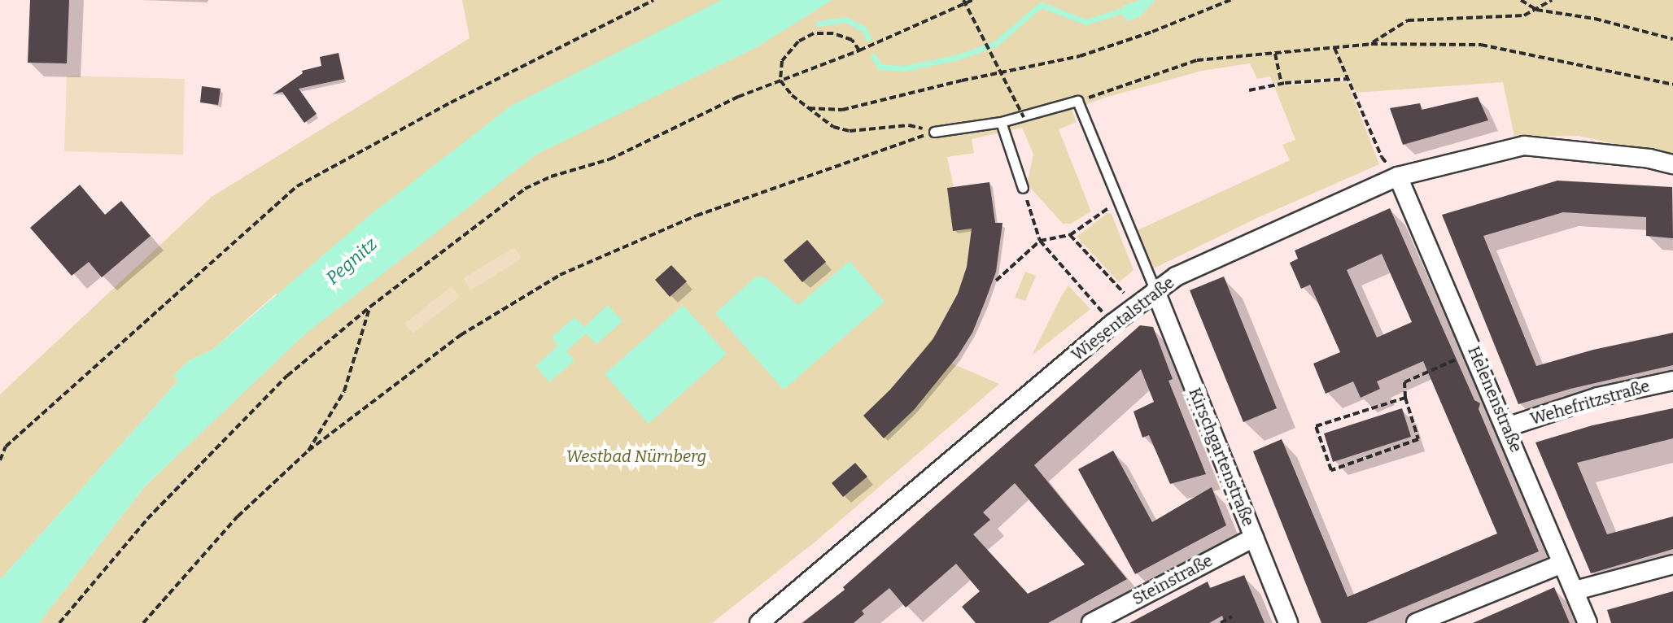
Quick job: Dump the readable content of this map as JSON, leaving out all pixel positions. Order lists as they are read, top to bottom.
{
  "streets": {
    "street": [
      "Wiesentalstraße",
      "Helenenstraße",
      "Wehefritzstraße",
      "Kirschgartenstraße",
      "Steinstraße"
    ]
  },
  "crossings": [
    ["Wiesentalstraße", "Helenenstraße"],
    ["Wiesentalstraße", "Kirschgartenstraße"],
    ["Helenenstraße", "Wehefritzstraße"],
    ["Kirschgartenstraße", "Steinstraße"]
  ],
  "water": ["Pegnitz"],
  "parks": ["Westbad Nürnberg"]
}
